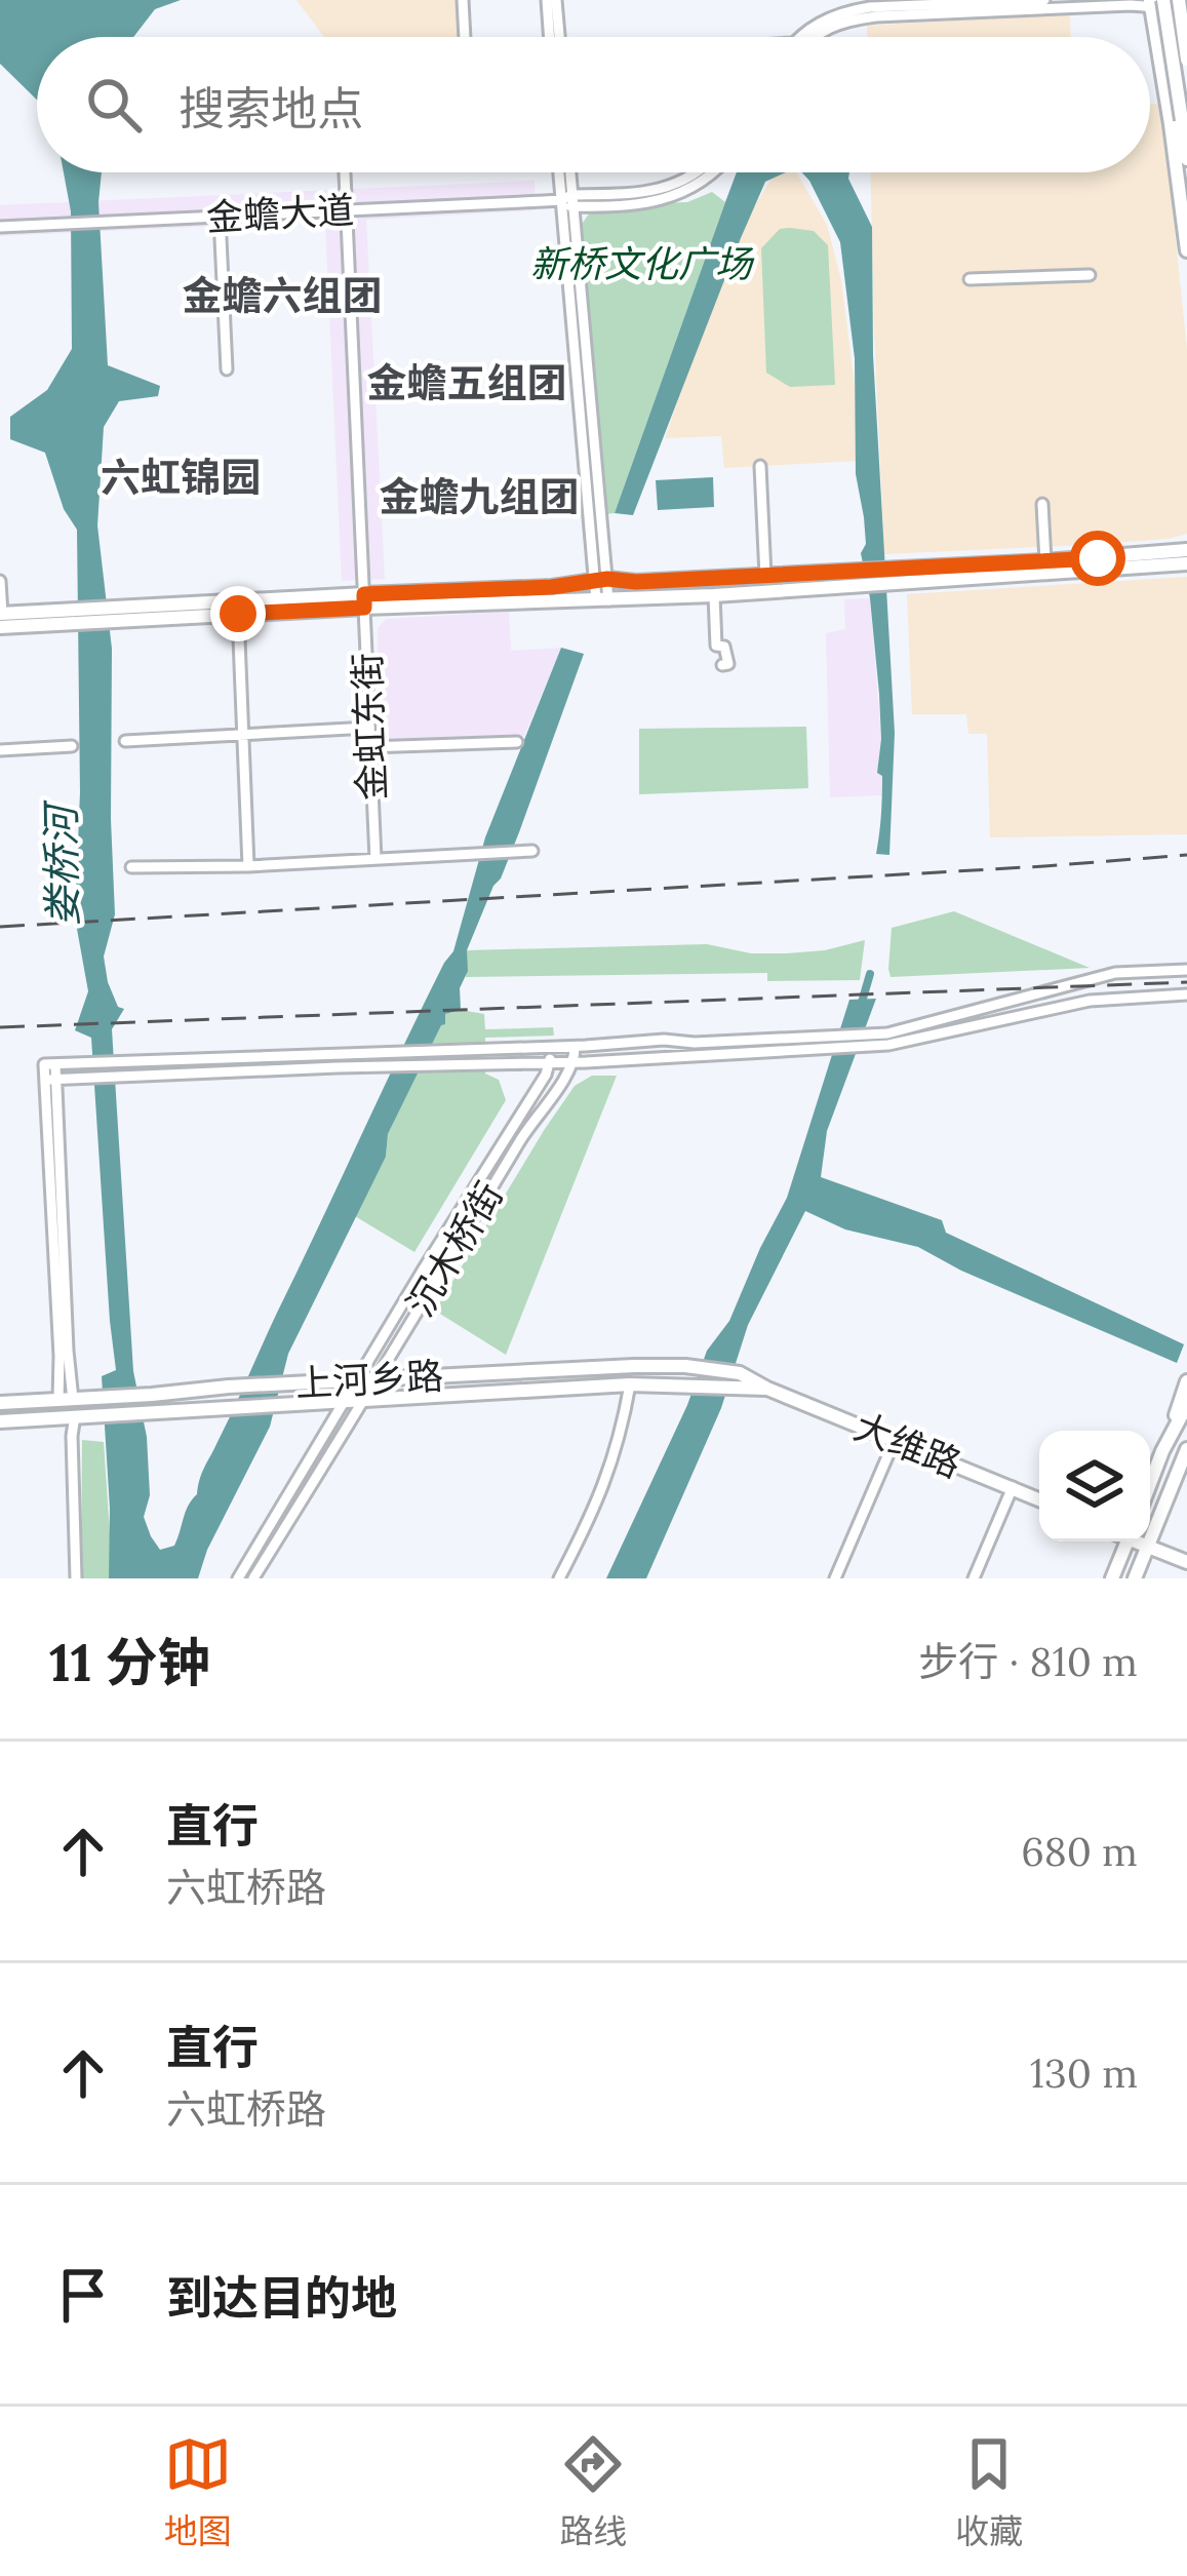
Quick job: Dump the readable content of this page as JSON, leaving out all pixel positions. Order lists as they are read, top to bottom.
{
  "streets": {
    "main road": ["上河乡路", "大维路"],
    "street": ["金蟾大道", "金虹东街", "沉木桥街"]
  },
  "crossings": [
    ["金蟾大道", "金虹东街"],
    ["沉木桥街", "上河乡路"],
    ["上河乡路", "大维路"]
  ],
  "districts": [
    "金蟾六组团",
    "金蟾五组团",
    "六虹锦园",
    "金蟾九组团"
  ],
  "water": ["娄桥河"],
  "parks": ["新桥文化广场"],
  "page": {
    "search": "搜索地点",
    "heading": ["11 分钟", "步行 · 810 m"],
    "list": [
      ["直行", "六虹桥路", "680 m"],
      ["直行", "六虹桥路", "130 m"],
      "到达目的地"
    ],
    "nav": ["地图", "路线", "收藏"]
  }
}
